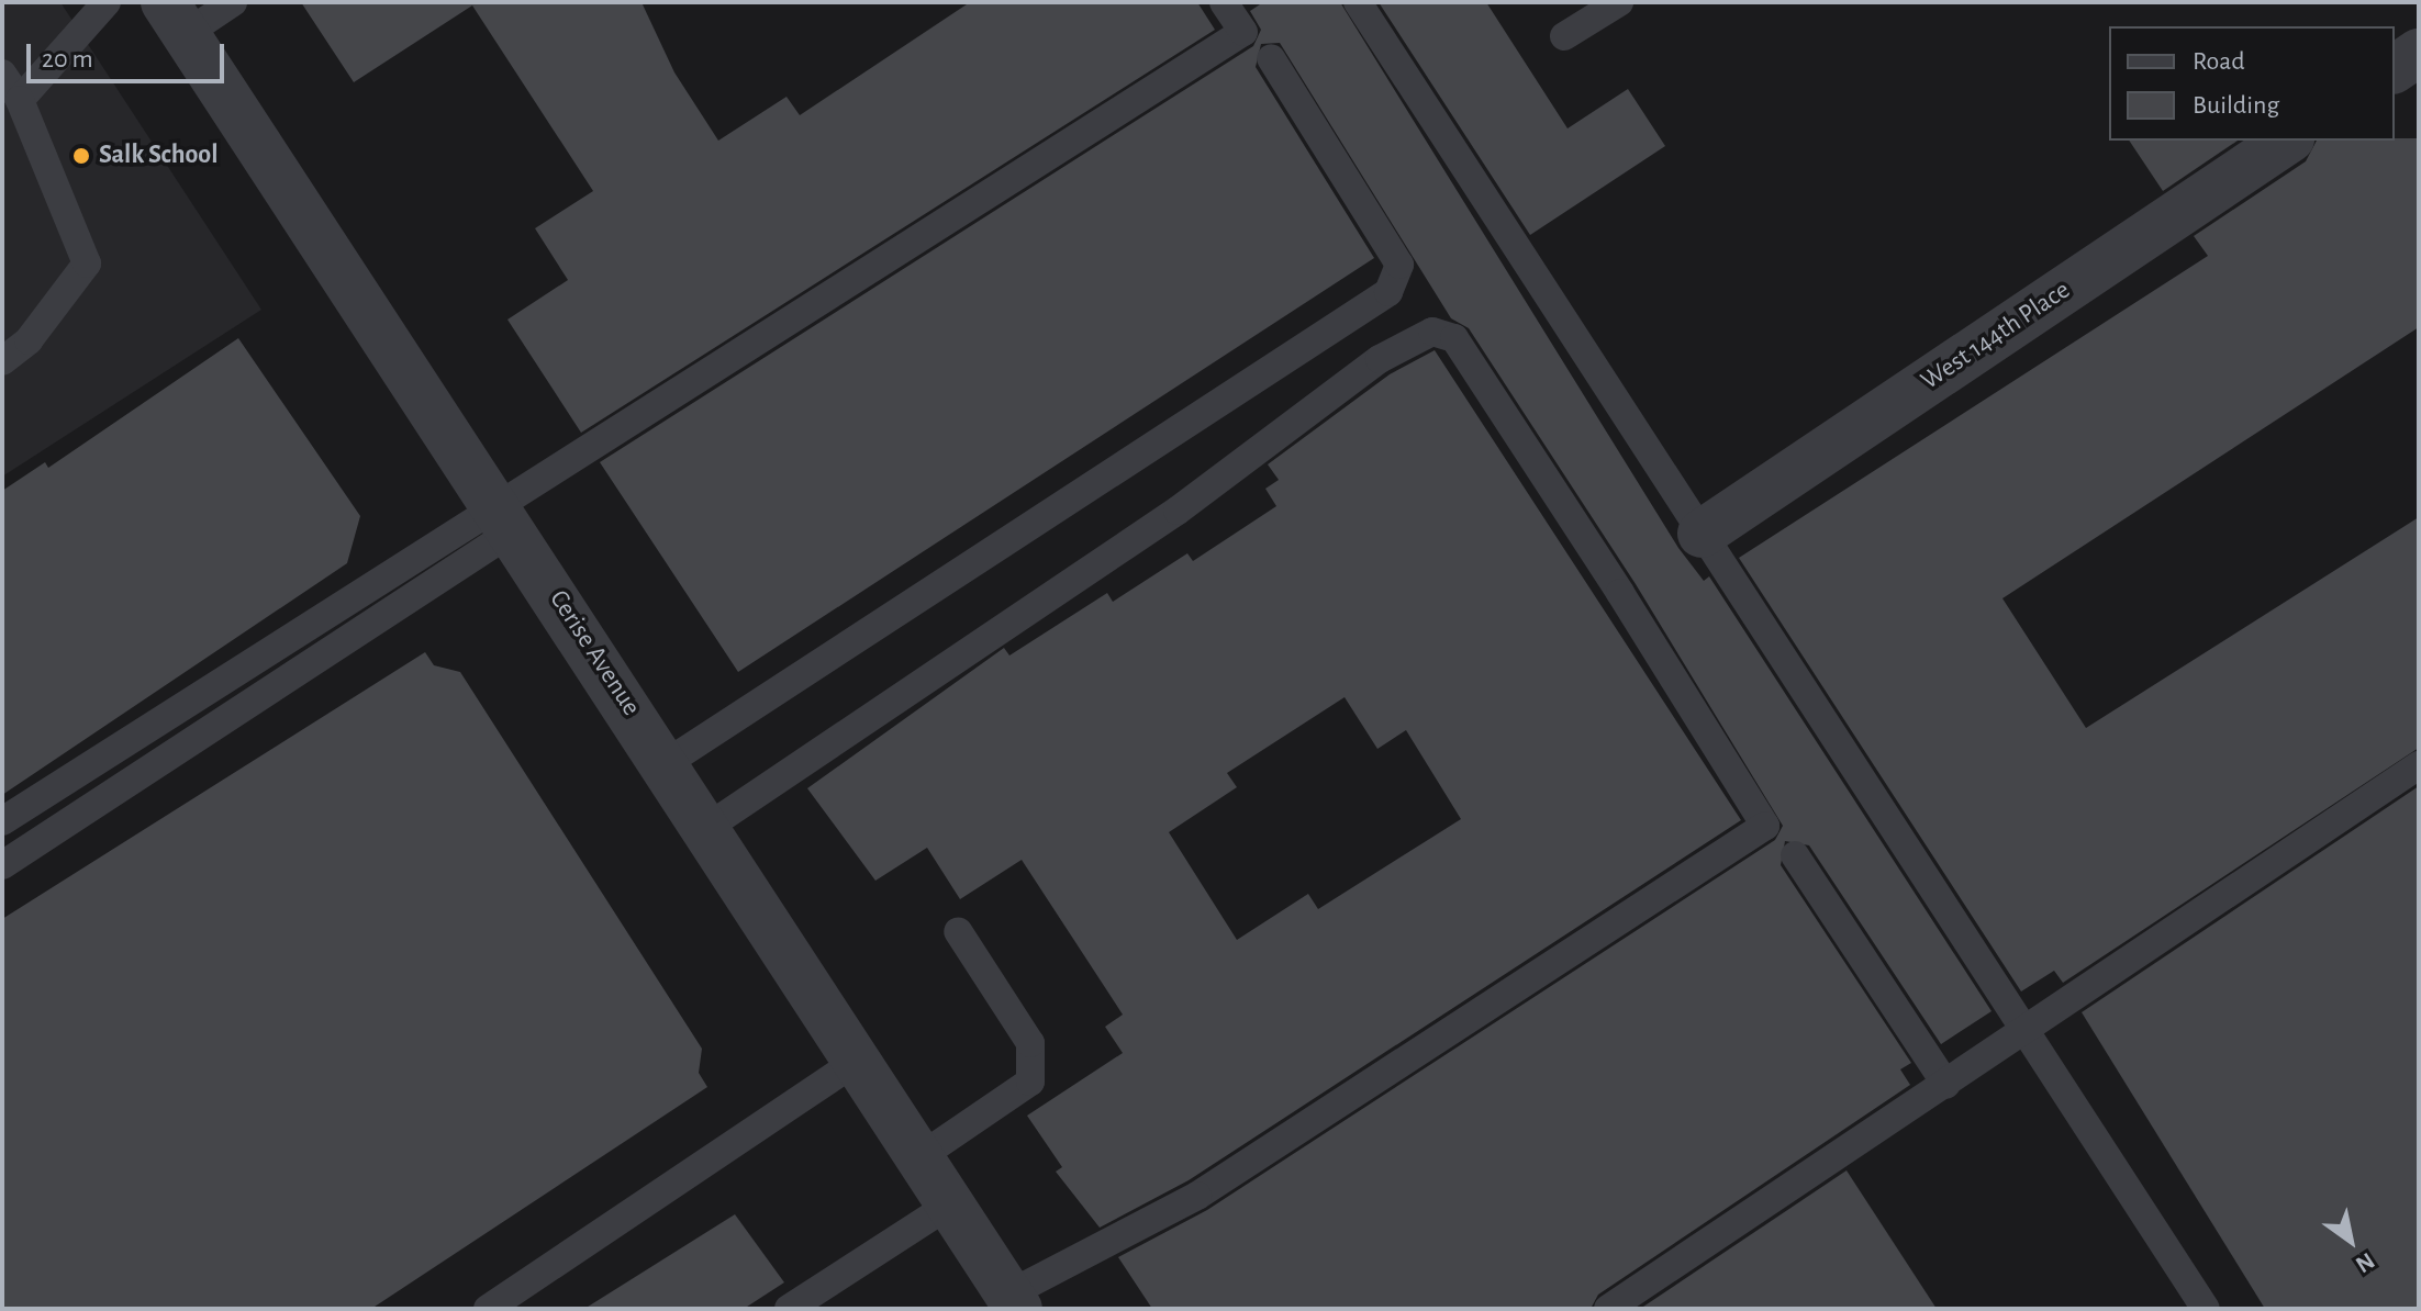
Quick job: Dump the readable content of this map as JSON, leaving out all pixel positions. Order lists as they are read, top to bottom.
{
  "streets": {
    "street": ["West 144th Place", "Cerise Avenue"]
  },
  "places": ["Salk School"],
  "legend": ["Road", "Building"],
  "scale_bar": "20 m",
  "north": "bottom right"
}
